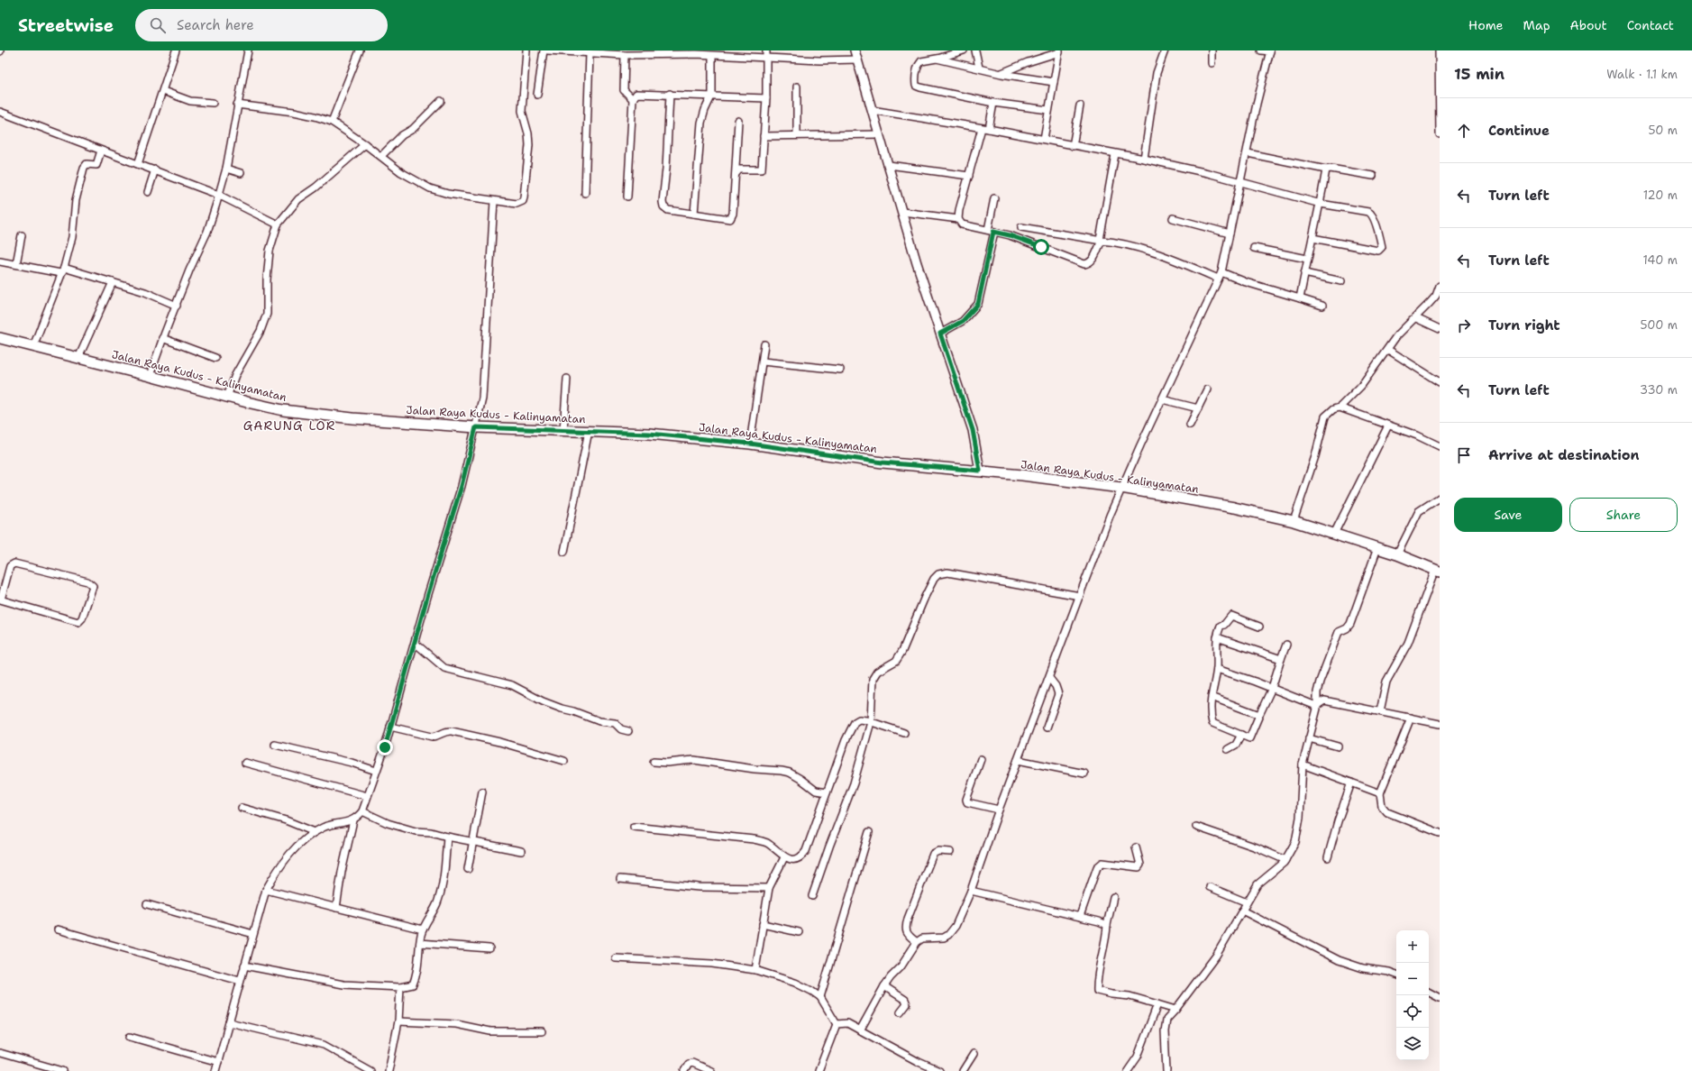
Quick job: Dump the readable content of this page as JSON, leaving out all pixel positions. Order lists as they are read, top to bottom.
{
  "streets": {
    "main road": ["Jalan Raya Kudus - Kalinyamatan"]
  },
  "districts": ["GARUNG LOR"],
  "page": {
    "header": "Streetwise",
    "search": "Search here",
    "nav": [
      "Home",
      "Map",
      "About",
      "Contact"
    ],
    "heading": ["15 min", "Walk · 1.1 km"],
    "list": [
      ["Continue", "50 m"],
      ["Turn left", "120 m"],
      ["Turn left", "140 m"],
      ["Turn right", "500 m"],
      ["Turn left", "330 m"],
      "Arrive at destination"
    ],
    "buttons": ["Save", "Share"],
    "map_buttons": ["+", "−"]
  }
}
